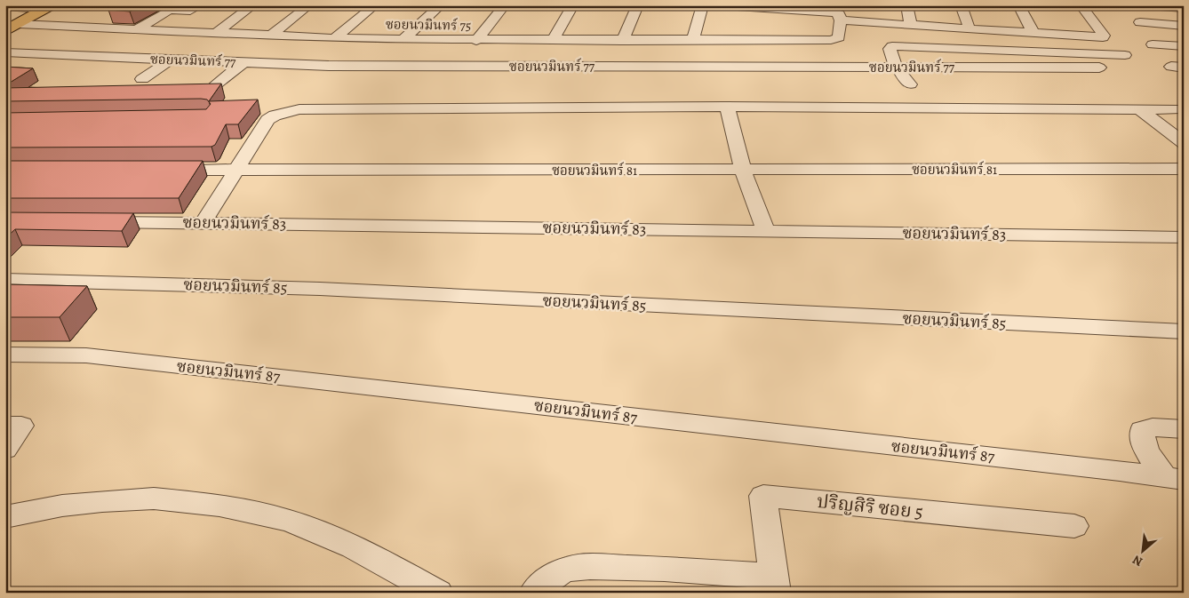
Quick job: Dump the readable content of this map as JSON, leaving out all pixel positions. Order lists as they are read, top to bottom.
{
  "streets": {
    "street": [
      "ซอยนวมินทร์ 75",
      "ซอยนวมินทร์ 77",
      "ซอยนวมินทร์ 81",
      "ซอยนวมินทร์ 83",
      "ซอยนวมินทร์ 85",
      "ซอยนวมินทร์ 87",
      "ปริญสิริ ซอย 5"
    ]
  },
  "north": "bottom left"
}
